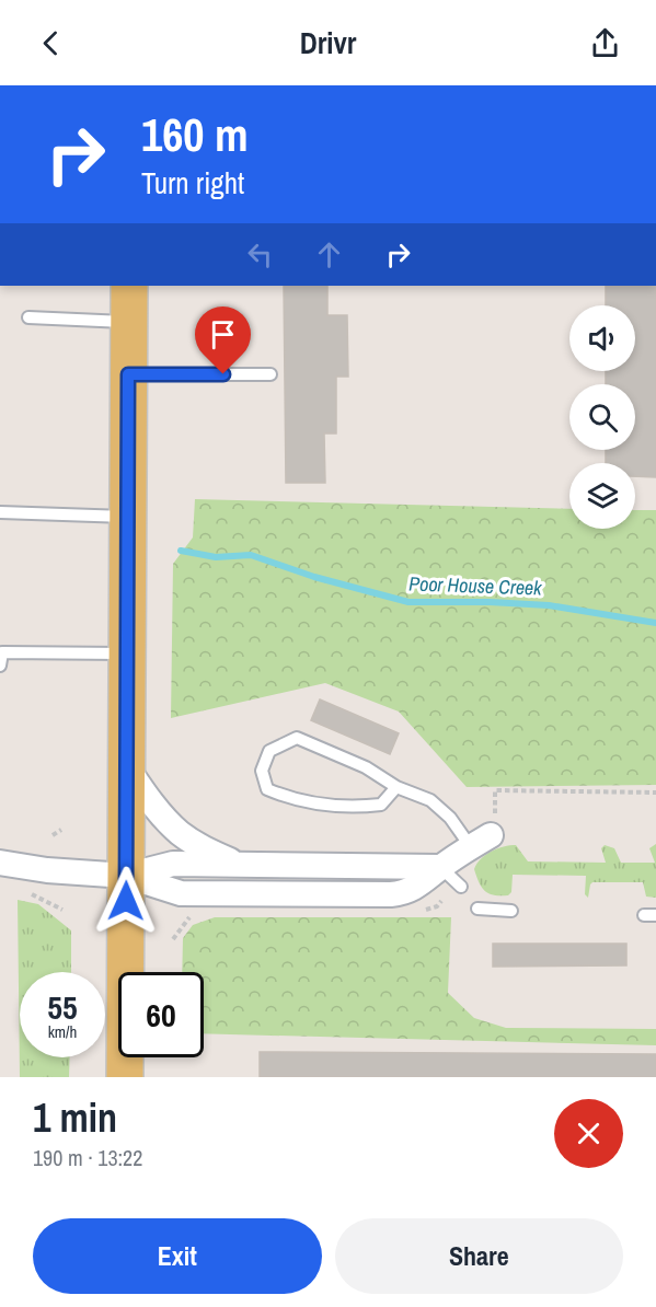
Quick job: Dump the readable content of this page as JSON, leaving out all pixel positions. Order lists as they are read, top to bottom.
{
  "water": ["Poor House Creek"],
  "page": {
    "header": "Drivr",
    "turn": ["160 m", "Turn right"],
    "speed": "55 km/h",
    "limit": "60",
    "heading": ["1 min", "190 m · 13:22"],
    "buttons": ["Exit", "Share"]
  }
}
